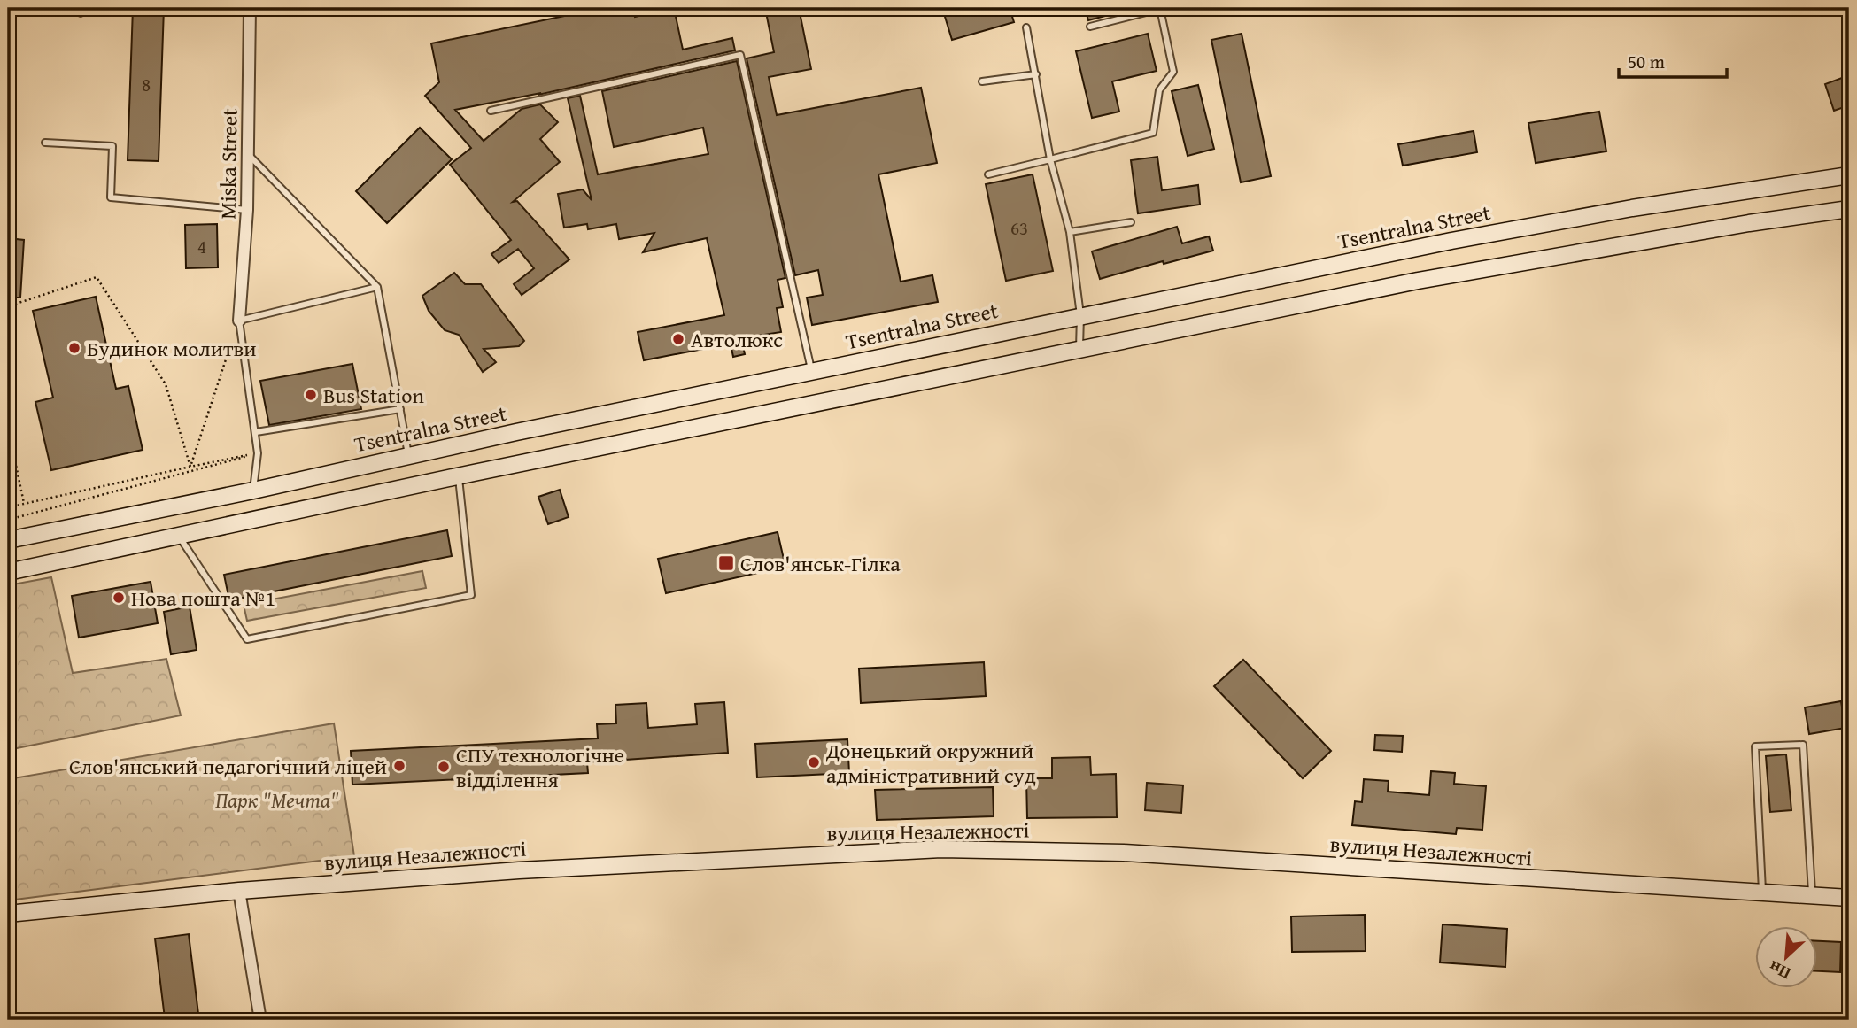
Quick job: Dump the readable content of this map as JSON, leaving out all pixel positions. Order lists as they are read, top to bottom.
{
  "streets": {
    "street": ["Miska Street", "Tsentralna Street", "вулиця Незалежності"]
  },
  "parks": ["Парк \"Мечта\""],
  "places": {
    "other": [
      "Автолюкс",
      "Будинок молитви",
      "Bus Station",
      "Нова пошта №1",
      "Донецький окружний адміністративний суд",
      "Слов'янський педагогічний ліцей",
      "СПУ технологічне відділення"
    ],
    "transit": ["Слов'янськ-Гілка"]
  },
  "house_numbers": ["8", "63", "4"],
  "scale_bar": "50 m",
  "north": "bottom left"
}
